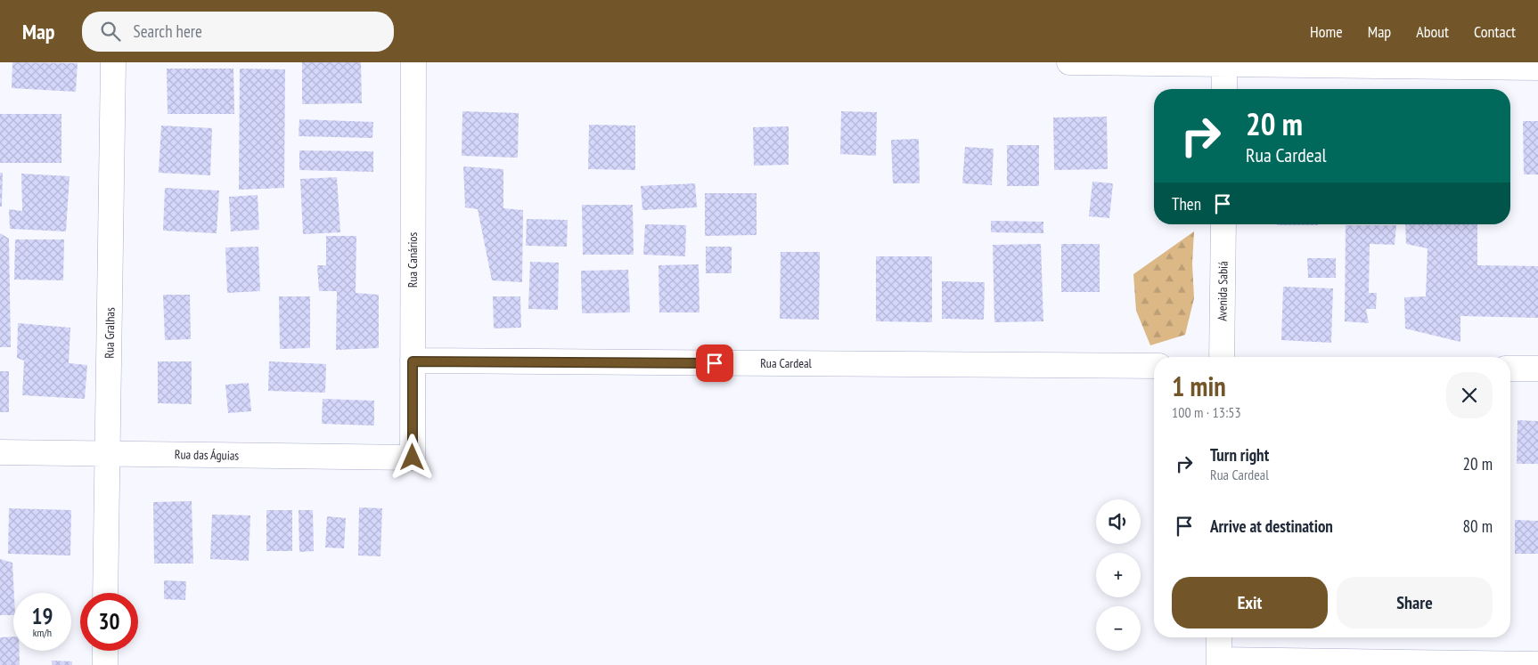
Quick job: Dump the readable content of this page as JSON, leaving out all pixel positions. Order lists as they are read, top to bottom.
{
  "streets": {
    "street": [
      "Rua Canários",
      "Avenida Sabiá",
      "Rua Gralhas",
      "Rua Cardeal",
      "Rua das Águias"
    ]
  },
  "crossings": [
    ["Rua Canários", "Rua Cardeal"],
    ["Rua Canários", "Rua das Águias"],
    ["Rua Gralhas", "Rua das Águias"]
  ],
  "page": {
    "header": "Map",
    "search": "Search here",
    "nav": [
      "Home",
      "Map",
      "About",
      "Contact"
    ],
    "turn": ["20 m", "Rua Cardeal"],
    "then": "Then",
    "heading": ["1 min", "100 m · 13:53"],
    "list": [
      {
        "name": "Turn right",
        "note": "Rua Cardeal",
        "value": "20 m"
      },
      {
        "name": "Arrive at destination",
        "value": "80 m"
      }
    ],
    "map_buttons": ["+", "−"],
    "buttons": ["Exit", "Share"],
    "speed": "19 km/h",
    "limit": "30"
  }
}
